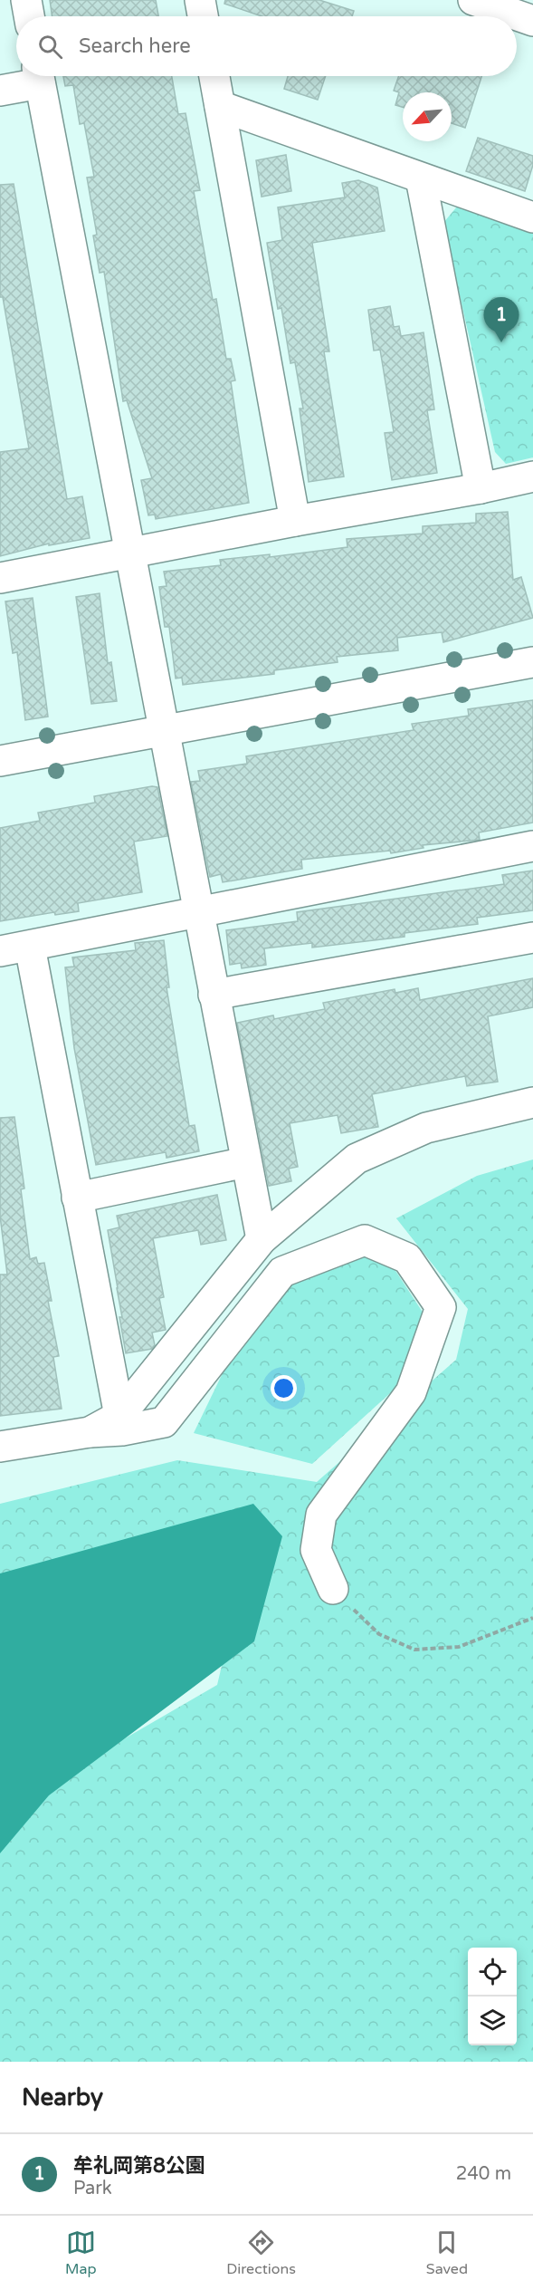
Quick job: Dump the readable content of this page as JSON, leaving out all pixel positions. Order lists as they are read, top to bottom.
{
  "north": "bottom left",
  "page": {
    "search": "Search here",
    "pins": "1",
    "heading": "Nearby",
    "list": [
      {
        "mark": "1",
        "name": "牟礼岡第8公園",
        "note": "Park",
        "value": "240 m"
      }
    ],
    "nav": ["Map", "Directions", "Saved"]
  }
}
